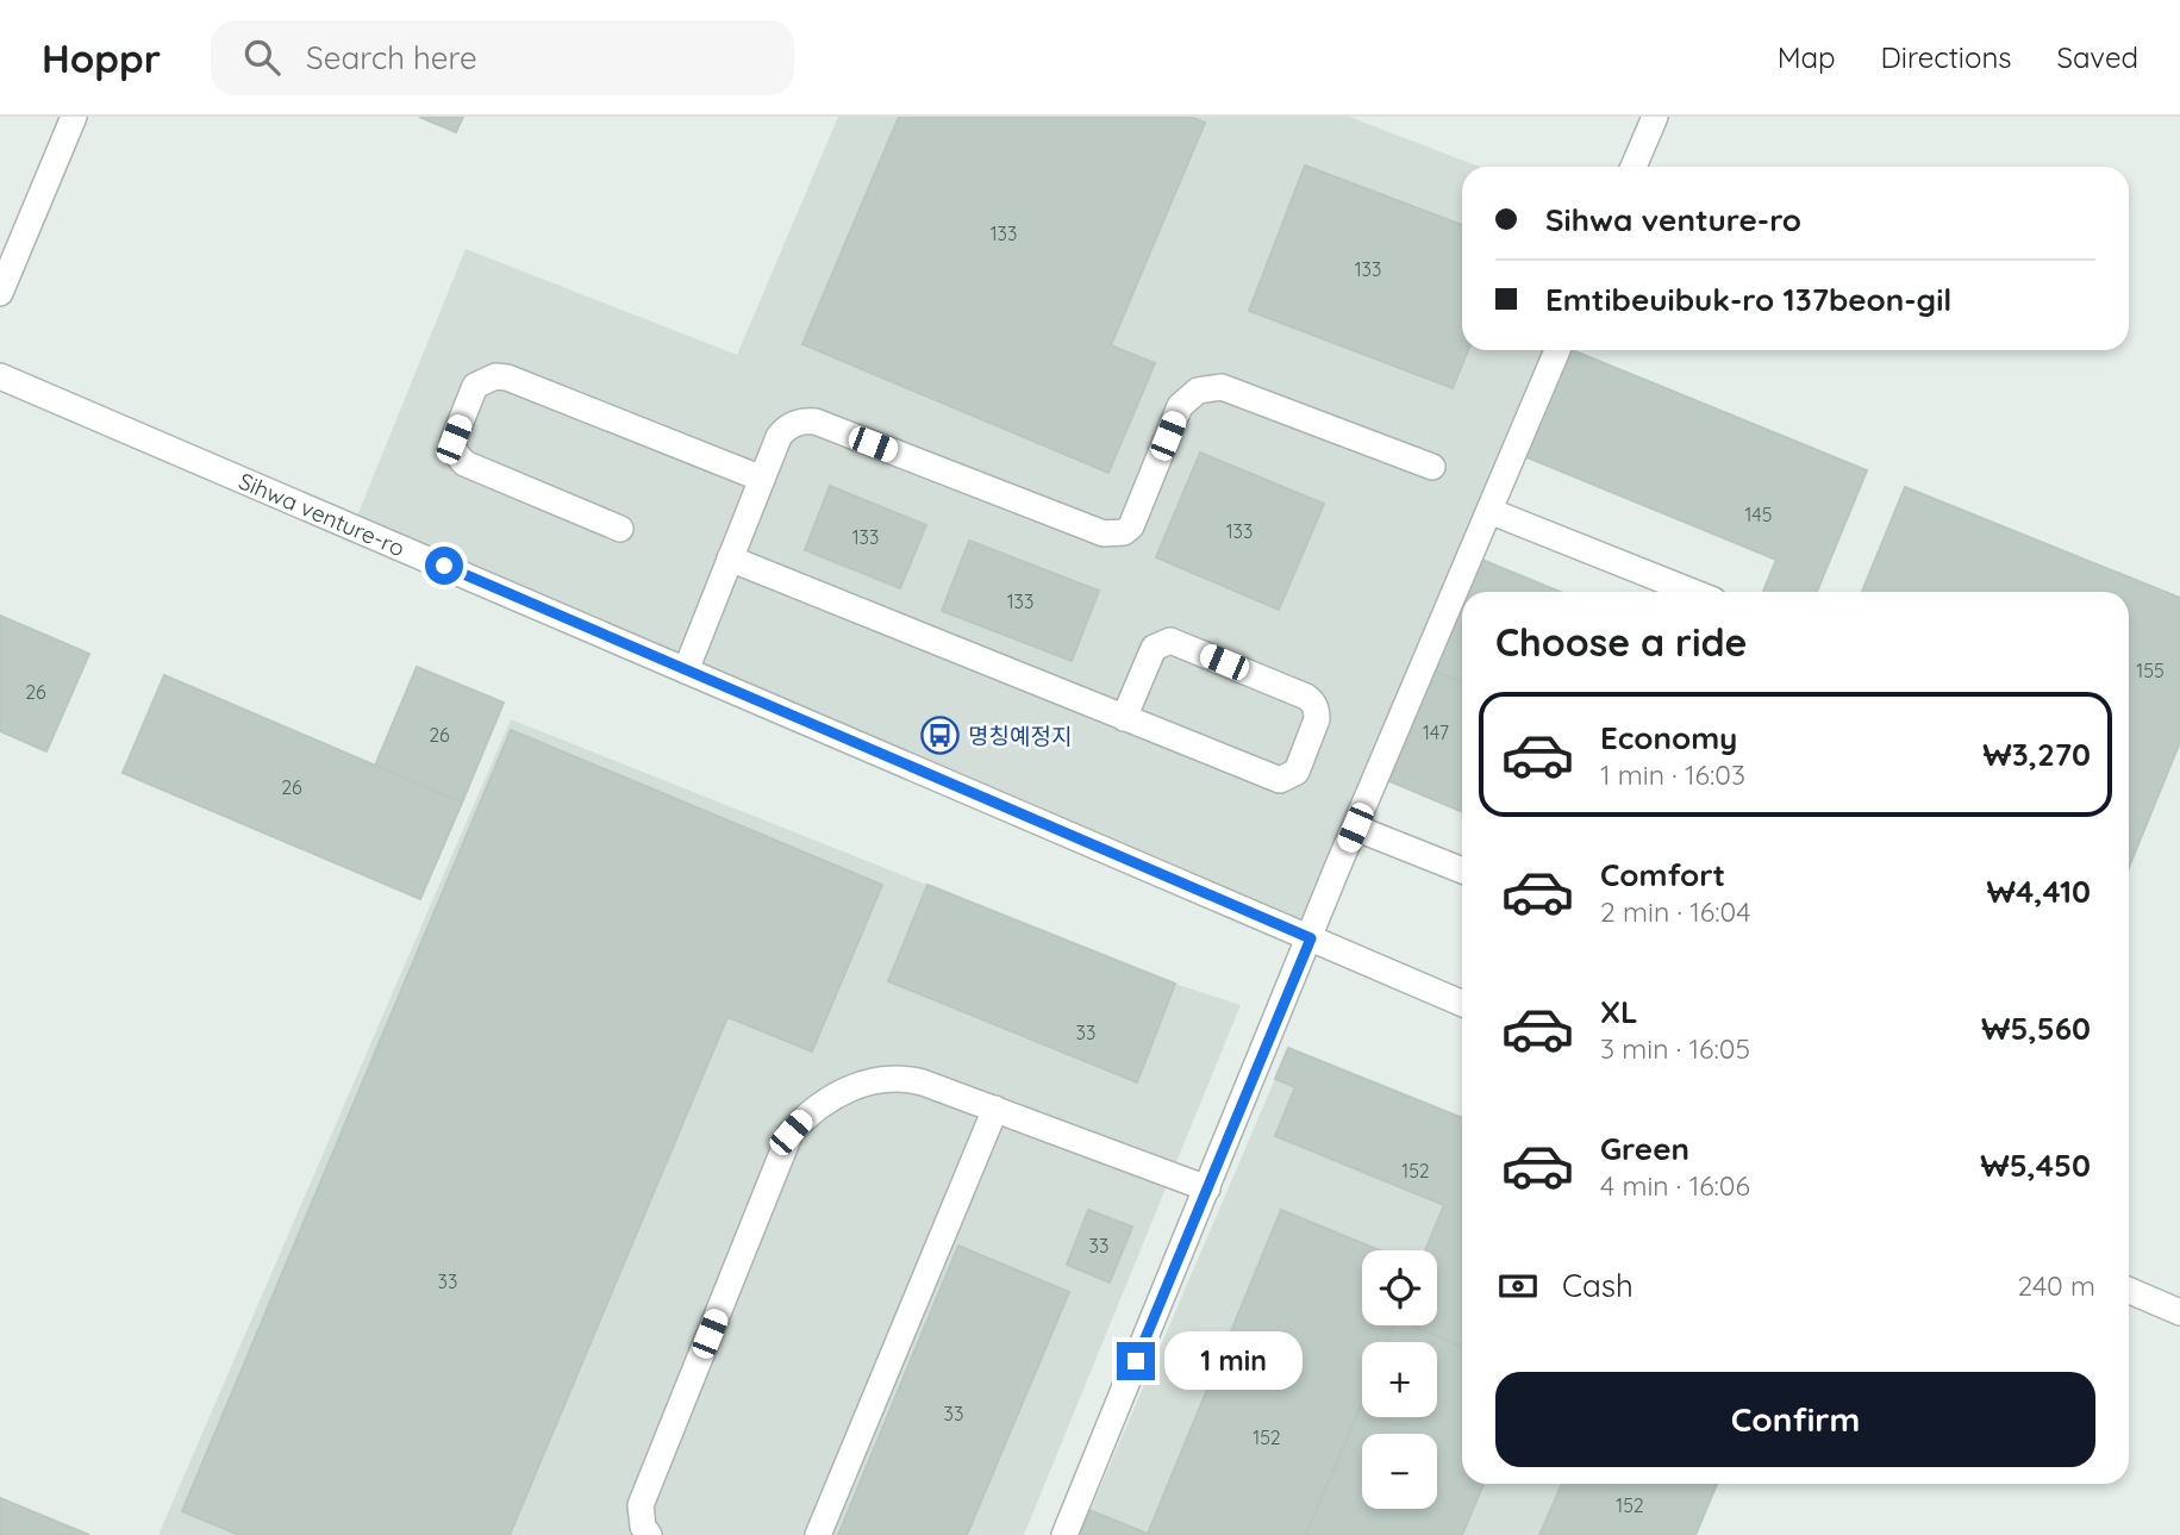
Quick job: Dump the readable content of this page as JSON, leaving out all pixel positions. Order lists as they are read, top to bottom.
{
  "streets": {
    "street": ["Sihwa venture-ro"]
  },
  "places": {
    "bus stop": ["명칭예정지"]
  },
  "house_numbers": [
    "133",
    "133",
    "145",
    "133",
    "133",
    "133",
    "155",
    "26",
    "147",
    "26",
    "26",
    "33",
    "152",
    "33",
    "33",
    "33",
    "152",
    "152"
  ],
  "page": {
    "header": "Hoppr",
    "search": "Search here",
    "nav": ["Map", "Directions", "Saved"],
    "banner": ["Sihwa venture-ro", "Emtibeuibuk-ro 137beon-gil"],
    "heading": "Choose a ride",
    "list": [
      {
        "name": "Economy",
        "note": "1 min · 16:03",
        "value": "₩3,270"
      },
      {
        "name": "Comfort",
        "note": "2 min · 16:04",
        "value": "₩4,410"
      },
      {
        "name": "XL",
        "note": "3 min · 16:05",
        "value": "₩5,560"
      },
      {
        "name": "Green",
        "note": "4 min · 16:06",
        "value": "₩5,450"
      }
    ],
    "pay": ["Cash", "240 m"],
    "map_buttons": ["+", "−"],
    "bubble": "1 min",
    "buttons": "Confirm"
  }
}
